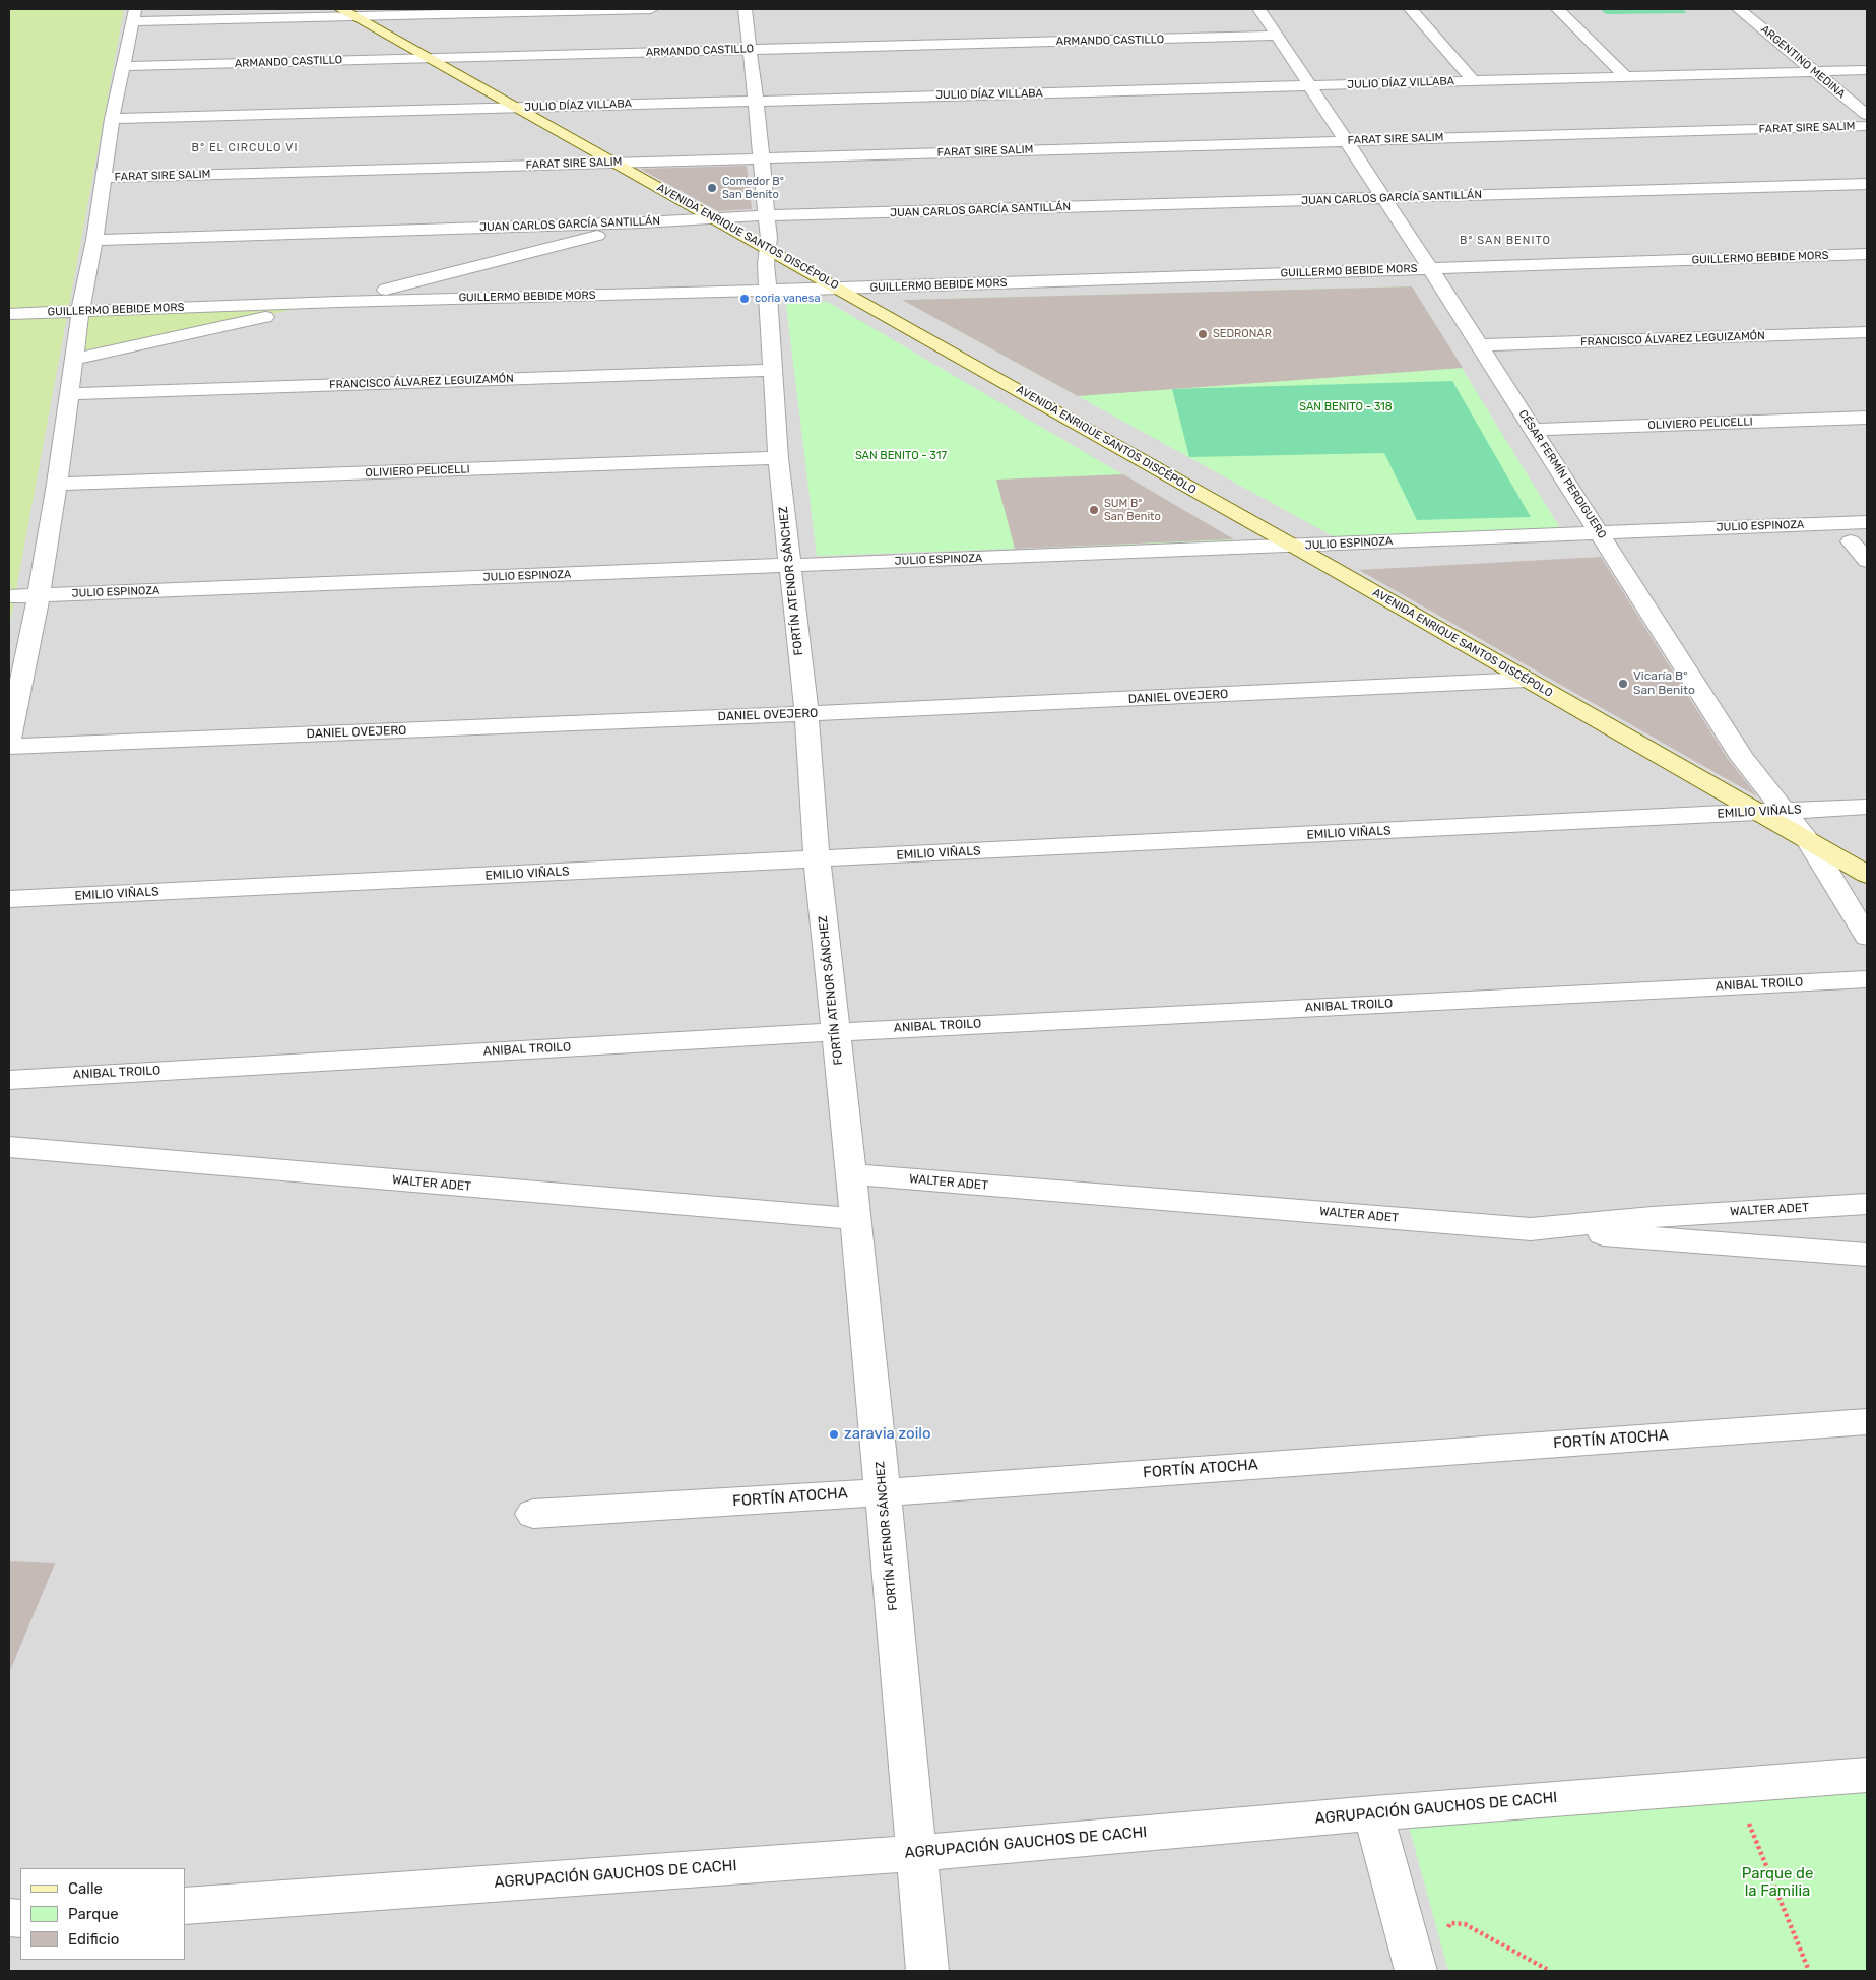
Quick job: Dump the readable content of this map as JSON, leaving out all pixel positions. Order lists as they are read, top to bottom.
{
  "streets": {
    "main road": ["AVENIDA ENRIQUE SANTOS DISCÉPOLO"],
    "street": [
      "ARMANDO CASTILLO",
      "ARGENTINO MEDINA",
      "JULIO DÍAZ VILLABA",
      "FARAT SIRE SALIM",
      "JUAN CARLOS GARCÍA SANTILLÁN",
      "GUILLERMO BEBIDE MORS",
      "FRANCISCO ÁLVAREZ LEGUIZAMÓN",
      "OLIVIERO PELICELLI",
      "CÉSAR FERMÍN PERDIGUERO",
      "JULIO ESPINOZA",
      "FORTÍN ATENOR SÁNCHEZ",
      "DANIEL OVEJERO",
      "EMILIO VIÑALS",
      "ANIBAL TROILO",
      "WALTER ADET",
      "FORTÍN ATOCHA",
      "AGRUPACIÓN GAUCHOS DE CACHI"
    ]
  },
  "crossings": [
    ["ARMANDO CASTILLO", "AVENIDA ENRIQUE SANTOS DISCÉPOLO"],
    ["ARMANDO CASTILLO", "CÉSAR FERMÍN PERDIGUERO"],
    ["ARMANDO CASTILLO", "FORTÍN ATENOR SÁNCHEZ"],
    ["ARGENTINO MEDINA", "JULIO DÍAZ VILLABA"],
    ["JULIO DÍAZ VILLABA", "AVENIDA ENRIQUE SANTOS DISCÉPOLO"],
    ["JULIO DÍAZ VILLABA", "CÉSAR FERMÍN PERDIGUERO"],
    ["JULIO DÍAZ VILLABA", "FORTÍN ATENOR SÁNCHEZ"],
    ["FARAT SIRE SALIM", "AVENIDA ENRIQUE SANTOS DISCÉPOLO"],
    ["FARAT SIRE SALIM", "CÉSAR FERMÍN PERDIGUERO"],
    ["FARAT SIRE SALIM", "FORTÍN ATENOR SÁNCHEZ"],
    ["JUAN CARLOS GARCÍA SANTILLÁN", "AVENIDA ENRIQUE SANTOS DISCÉPOLO"],
    ["JUAN CARLOS GARCÍA SANTILLÁN", "CÉSAR FERMÍN PERDIGUERO"],
    ["JUAN CARLOS GARCÍA SANTILLÁN", "FORTÍN ATENOR SÁNCHEZ"],
    ["AVENIDA ENRIQUE SANTOS DISCÉPOLO", "GUILLERMO BEBIDE MORS"],
    ["AVENIDA ENRIQUE SANTOS DISCÉPOLO", "CÉSAR FERMÍN PERDIGUERO"],
    ["AVENIDA ENRIQUE SANTOS DISCÉPOLO", "JULIO ESPINOZA"],
    ["AVENIDA ENRIQUE SANTOS DISCÉPOLO", "FORTÍN ATENOR SÁNCHEZ"],
    ["AVENIDA ENRIQUE SANTOS DISCÉPOLO", "DANIEL OVEJERO"],
    ["AVENIDA ENRIQUE SANTOS DISCÉPOLO", "EMILIO VIÑALS"],
    ["GUILLERMO BEBIDE MORS", "CÉSAR FERMÍN PERDIGUERO"],
    ["GUILLERMO BEBIDE MORS", "FORTÍN ATENOR SÁNCHEZ"],
    ["FRANCISCO ÁLVAREZ LEGUIZAMÓN", "CÉSAR FERMÍN PERDIGUERO"],
    ["FRANCISCO ÁLVAREZ LEGUIZAMÓN", "FORTÍN ATENOR SÁNCHEZ"],
    ["OLIVIERO PELICELLI", "CÉSAR FERMÍN PERDIGUERO"],
    ["OLIVIERO PELICELLI", "FORTÍN ATENOR SÁNCHEZ"],
    ["CÉSAR FERMÍN PERDIGUERO", "JULIO ESPINOZA"],
    ["CÉSAR FERMÍN PERDIGUERO", "EMILIO VIÑALS"],
    ["JULIO ESPINOZA", "FORTÍN ATENOR SÁNCHEZ"],
    ["FORTÍN ATENOR SÁNCHEZ", "DANIEL OVEJERO"],
    ["FORTÍN ATENOR SÁNCHEZ", "EMILIO VIÑALS"],
    ["FORTÍN ATENOR SÁNCHEZ", "ANIBAL TROILO"],
    ["FORTÍN ATENOR SÁNCHEZ", "WALTER ADET"],
    ["FORTÍN ATENOR SÁNCHEZ", "FORTÍN ATOCHA"],
    ["FORTÍN ATENOR SÁNCHEZ", "AGRUPACIÓN GAUCHOS DE CACHI"]
  ],
  "districts": ["B° EL CIRCULO VI", "B° SAN BENITO"],
  "parks": ["SAN BENITO - 318", "SAN BENITO - 317", "Parque de la Familia"],
  "places": [
    "Comedor B° San Benito",
    "coria vanesa",
    "SEDRONAR",
    "SUM B° San Benito",
    "Vicaría B° San Benito",
    "zaravia zoilo"
  ],
  "legend": ["Calle", "Parque", "Edificio"]
}
